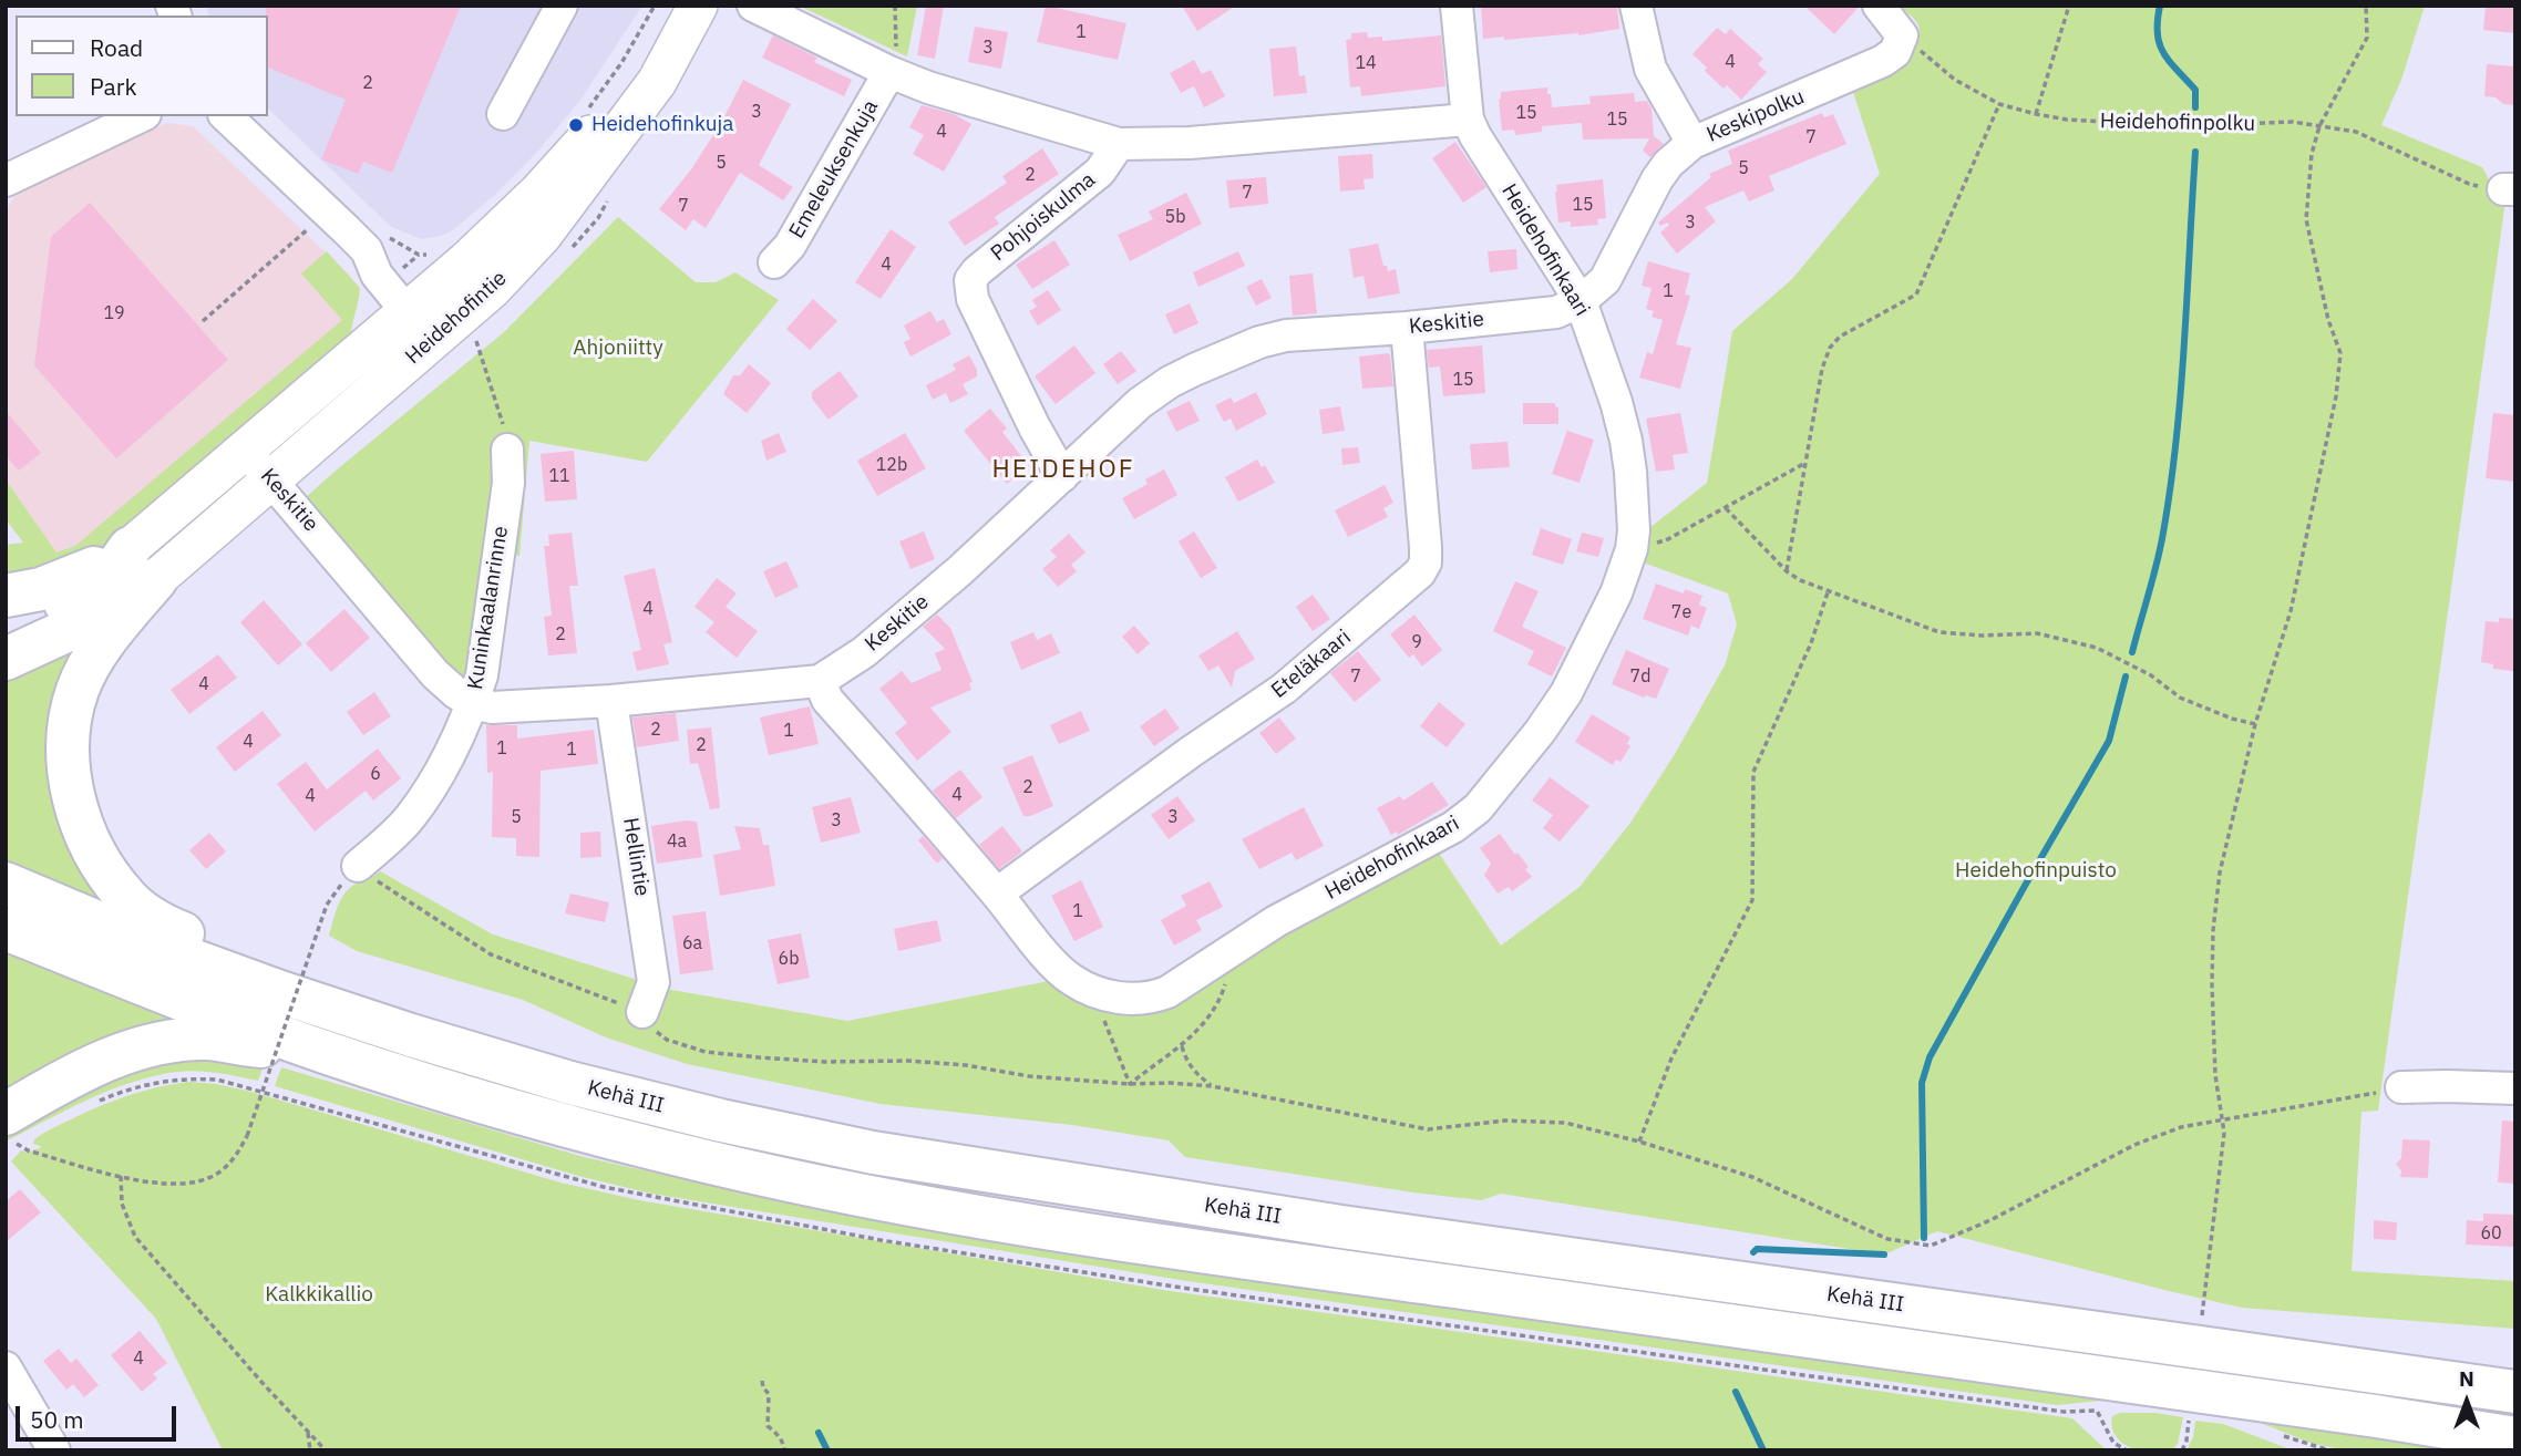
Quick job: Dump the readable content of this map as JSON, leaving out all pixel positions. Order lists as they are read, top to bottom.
{
  "streets": {
    "highway": ["Kehä III"],
    "main road": ["Heidehofintie"],
    "street": [
      "Keskipolku",
      "Emeleuksenkuja",
      "Pohjoiskulma",
      "Heidehofinkaari",
      "Keskitie",
      "Kuninkaalanrinne",
      "Eteläkaari",
      "Hellintie"
    ],
    "path": ["Heidehofinpolku"]
  },
  "crossings": [
    ["Keskipolku", "Heidehofinpolku"],
    ["Keskipolku", "Heidehofinkaari"],
    ["Keskipolku", "Keskitie"],
    ["Pohjoiskulma", "Keskitie"],
    ["Heidehofinkaari", "Keskitie"],
    ["Heidehofinkaari", "Eteläkaari"],
    ["Heidehofintie", "Keskitie"],
    ["Keskitie", "Kuninkaalanrinne"],
    ["Keskitie", "Eteläkaari"],
    ["Keskitie", "Hellintie"]
  ],
  "districts": ["HEIDEHOF"],
  "parks": ["Ahjoniitty", "Heidehofinpuisto", "Kalkkikallio"],
  "places": ["Heidehofinkuja"],
  "house_numbers": [
    "1",
    "3",
    "4",
    "14",
    "2",
    "3",
    "15",
    "15",
    "4",
    "7",
    "5",
    "5",
    "2",
    "7",
    "15",
    "7",
    "5b",
    "3",
    "4",
    "1",
    "19",
    "15",
    "12b",
    "11",
    "4",
    "7e",
    "2",
    "9",
    "7",
    "7d",
    "4",
    "2",
    "1",
    "4",
    "2",
    "1",
    "1",
    "6",
    "2",
    "4",
    "4",
    "5",
    "3",
    "3",
    "4a",
    "1",
    "6a",
    "6b",
    "60",
    "4"
  ],
  "legend": ["Road", "Park"],
  "scale_bar": "50 m",
  "north": "top"
}
